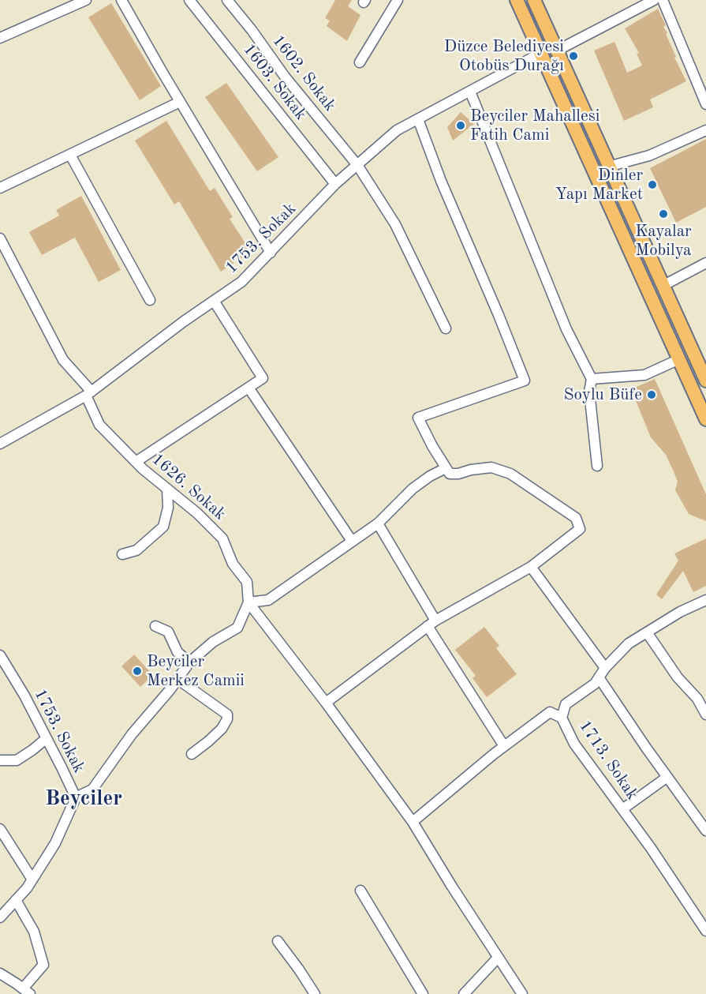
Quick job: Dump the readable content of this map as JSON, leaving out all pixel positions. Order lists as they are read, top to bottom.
{
  "streets": {
    "street": [
      "1602. Sokak",
      "1603. Sokak",
      "1753. Sokak",
      "1626. Sokak",
      "1713. Sokak"
    ]
  },
  "crossings": [
    ["1602. Sokak", "1753. Sokak"],
    ["1603. Sokak", "1753. Sokak"],
    ["1753. Sokak", "1626. Sokak"]
  ],
  "districts": ["Beyciler"],
  "places": [
    "Düzce Belediyesi Otobüs Durağı",
    "Beyciler Mahallesi Fatih Cami",
    "Dinler Yapı Market",
    "Kayalar Mobilya",
    "Soylu Büfe",
    "Beyciler Merkez Camii"
  ]
}
